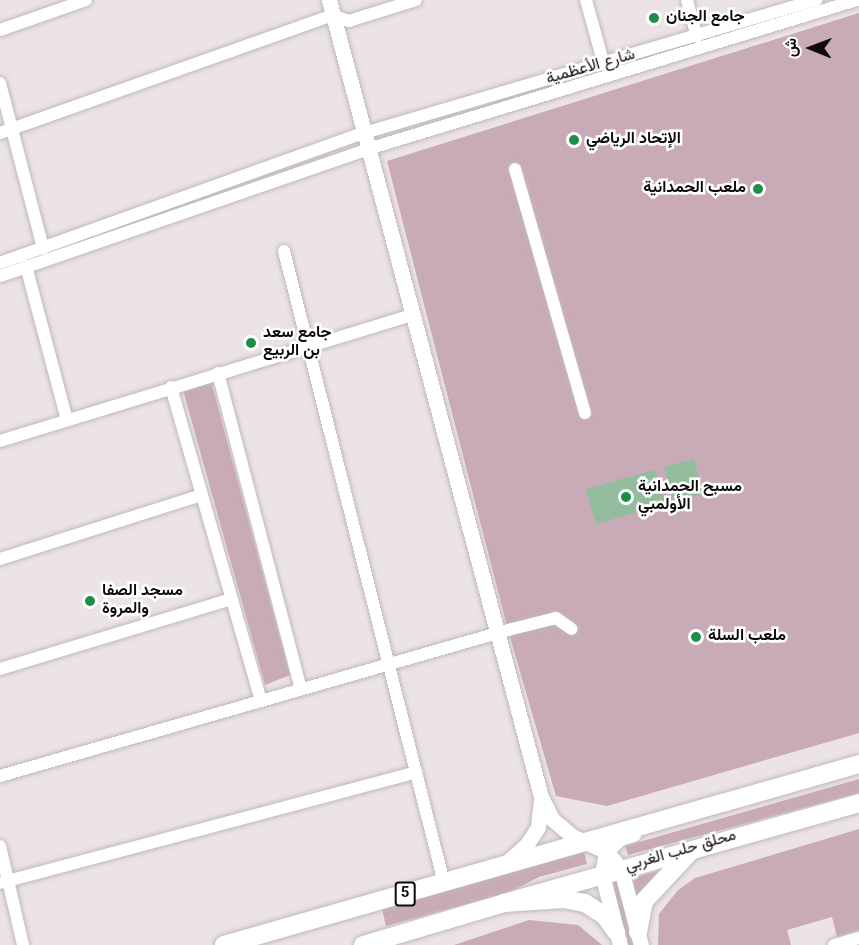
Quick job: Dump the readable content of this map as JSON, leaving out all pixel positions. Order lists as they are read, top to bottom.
{
  "streets": {
    "highway": ["محلق حلب الغربي", "5"],
    "street": ["شارع الأعظمية"]
  },
  "crossings": [
    ["محلق حلب الغربي", "5"]
  ],
  "places": [
    "جامع الجنان",
    "الإتحاد الرياضي",
    "ملعب الحمدانية",
    "جامع سعد بن الربيع",
    "مسبح الحمدانية الأولمبي",
    "مسجد الصفا والمروة",
    "ملعب السلة"
  ],
  "north": "left"
}
